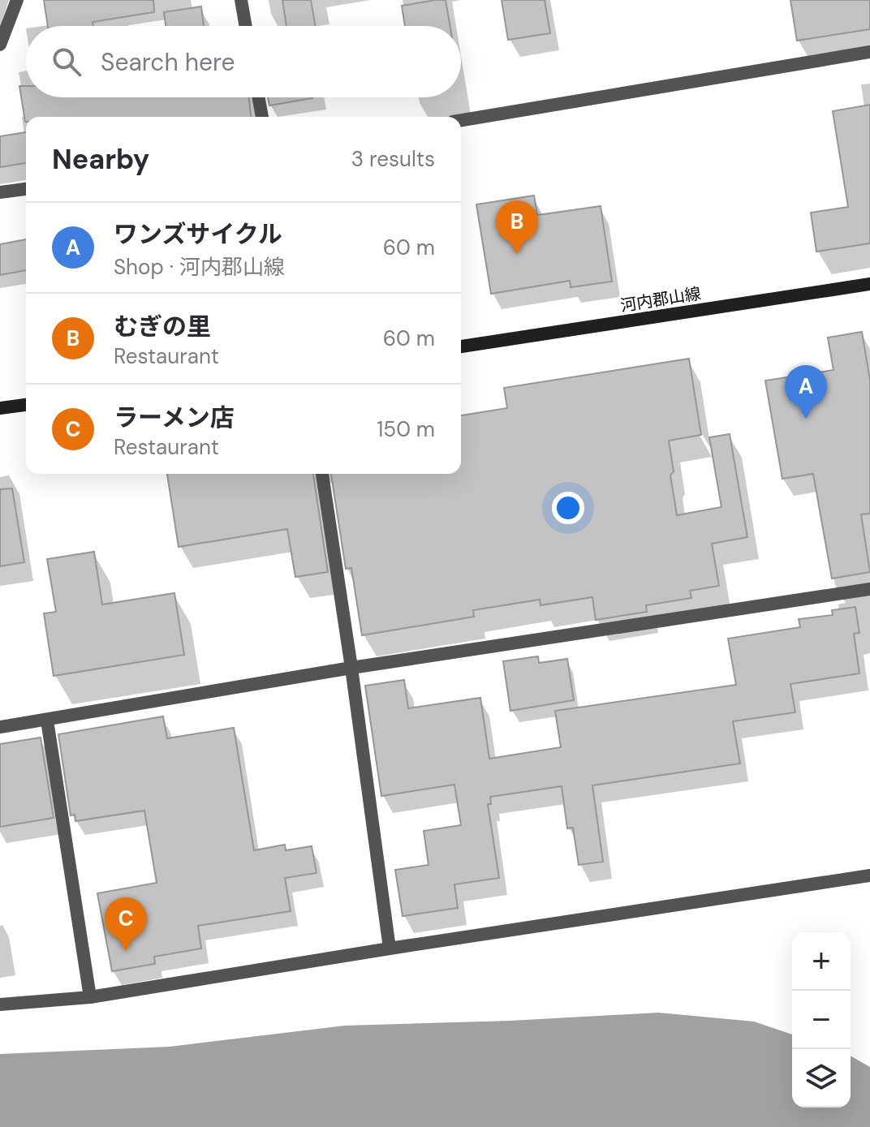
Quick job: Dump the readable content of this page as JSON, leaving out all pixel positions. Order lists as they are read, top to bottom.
{
  "streets": {
    "main road": ["河内郡山線"]
  },
  "page": {
    "search": "Search here",
    "heading": ["Nearby", "3 results"],
    "pins": ["B", "A", "C"],
    "list": [
      {
        "mark": "A",
        "name": "ワンズサイクル",
        "note": "Shop · 河内郡山線",
        "value": "60 m"
      },
      {
        "mark": "B",
        "name": "むぎの里",
        "note": "Restaurant",
        "value": "60 m"
      },
      {
        "mark": "C",
        "name": "ラーメン店",
        "note": "Restaurant",
        "value": "150 m"
      }
    ],
    "map_buttons": ["+", "−"]
  }
}
